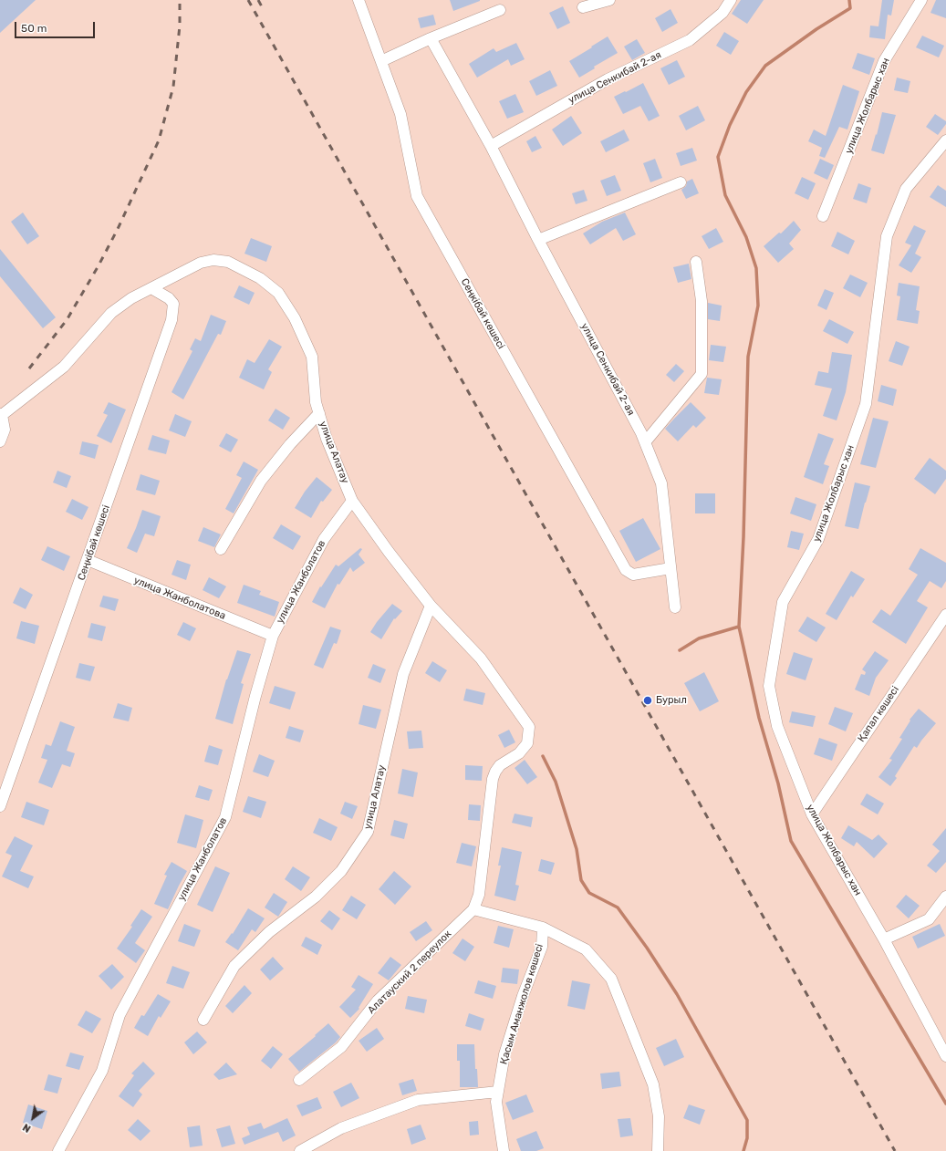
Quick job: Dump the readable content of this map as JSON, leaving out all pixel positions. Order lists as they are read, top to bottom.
{
  "streets": {
    "street": [
      "улица Сенкибай 2-ая",
      "улица Жолбарыс хан",
      "Сеңкібай көшесі",
      "улица Алатау",
      "улица Жанболатов",
      "улица Жанболатова",
      "Қапал көшесі",
      "Алатауский 2 переулок",
      "Қасым Аманжолов көшесі"
    ]
  },
  "crossings": [
    ["улица Сенкибай 2-ая", "Сеңкібай көшесі"],
    ["улица Жолбарыс хан", "Қапал көшесі"],
    ["Сеңкібай көшесі", "улица Алатау"],
    ["Сеңкібай көшесі", "улица Жанболатова"],
    ["улица Алатау", "улица Жанболатов"],
    ["улица Алатау", "Алатауский 2 переулок"],
    ["улица Жанболатов", "улица Жанболатова"]
  ],
  "places": ["Бурыл"],
  "scale_bar": "50 m",
  "north": "bottom left"
}
